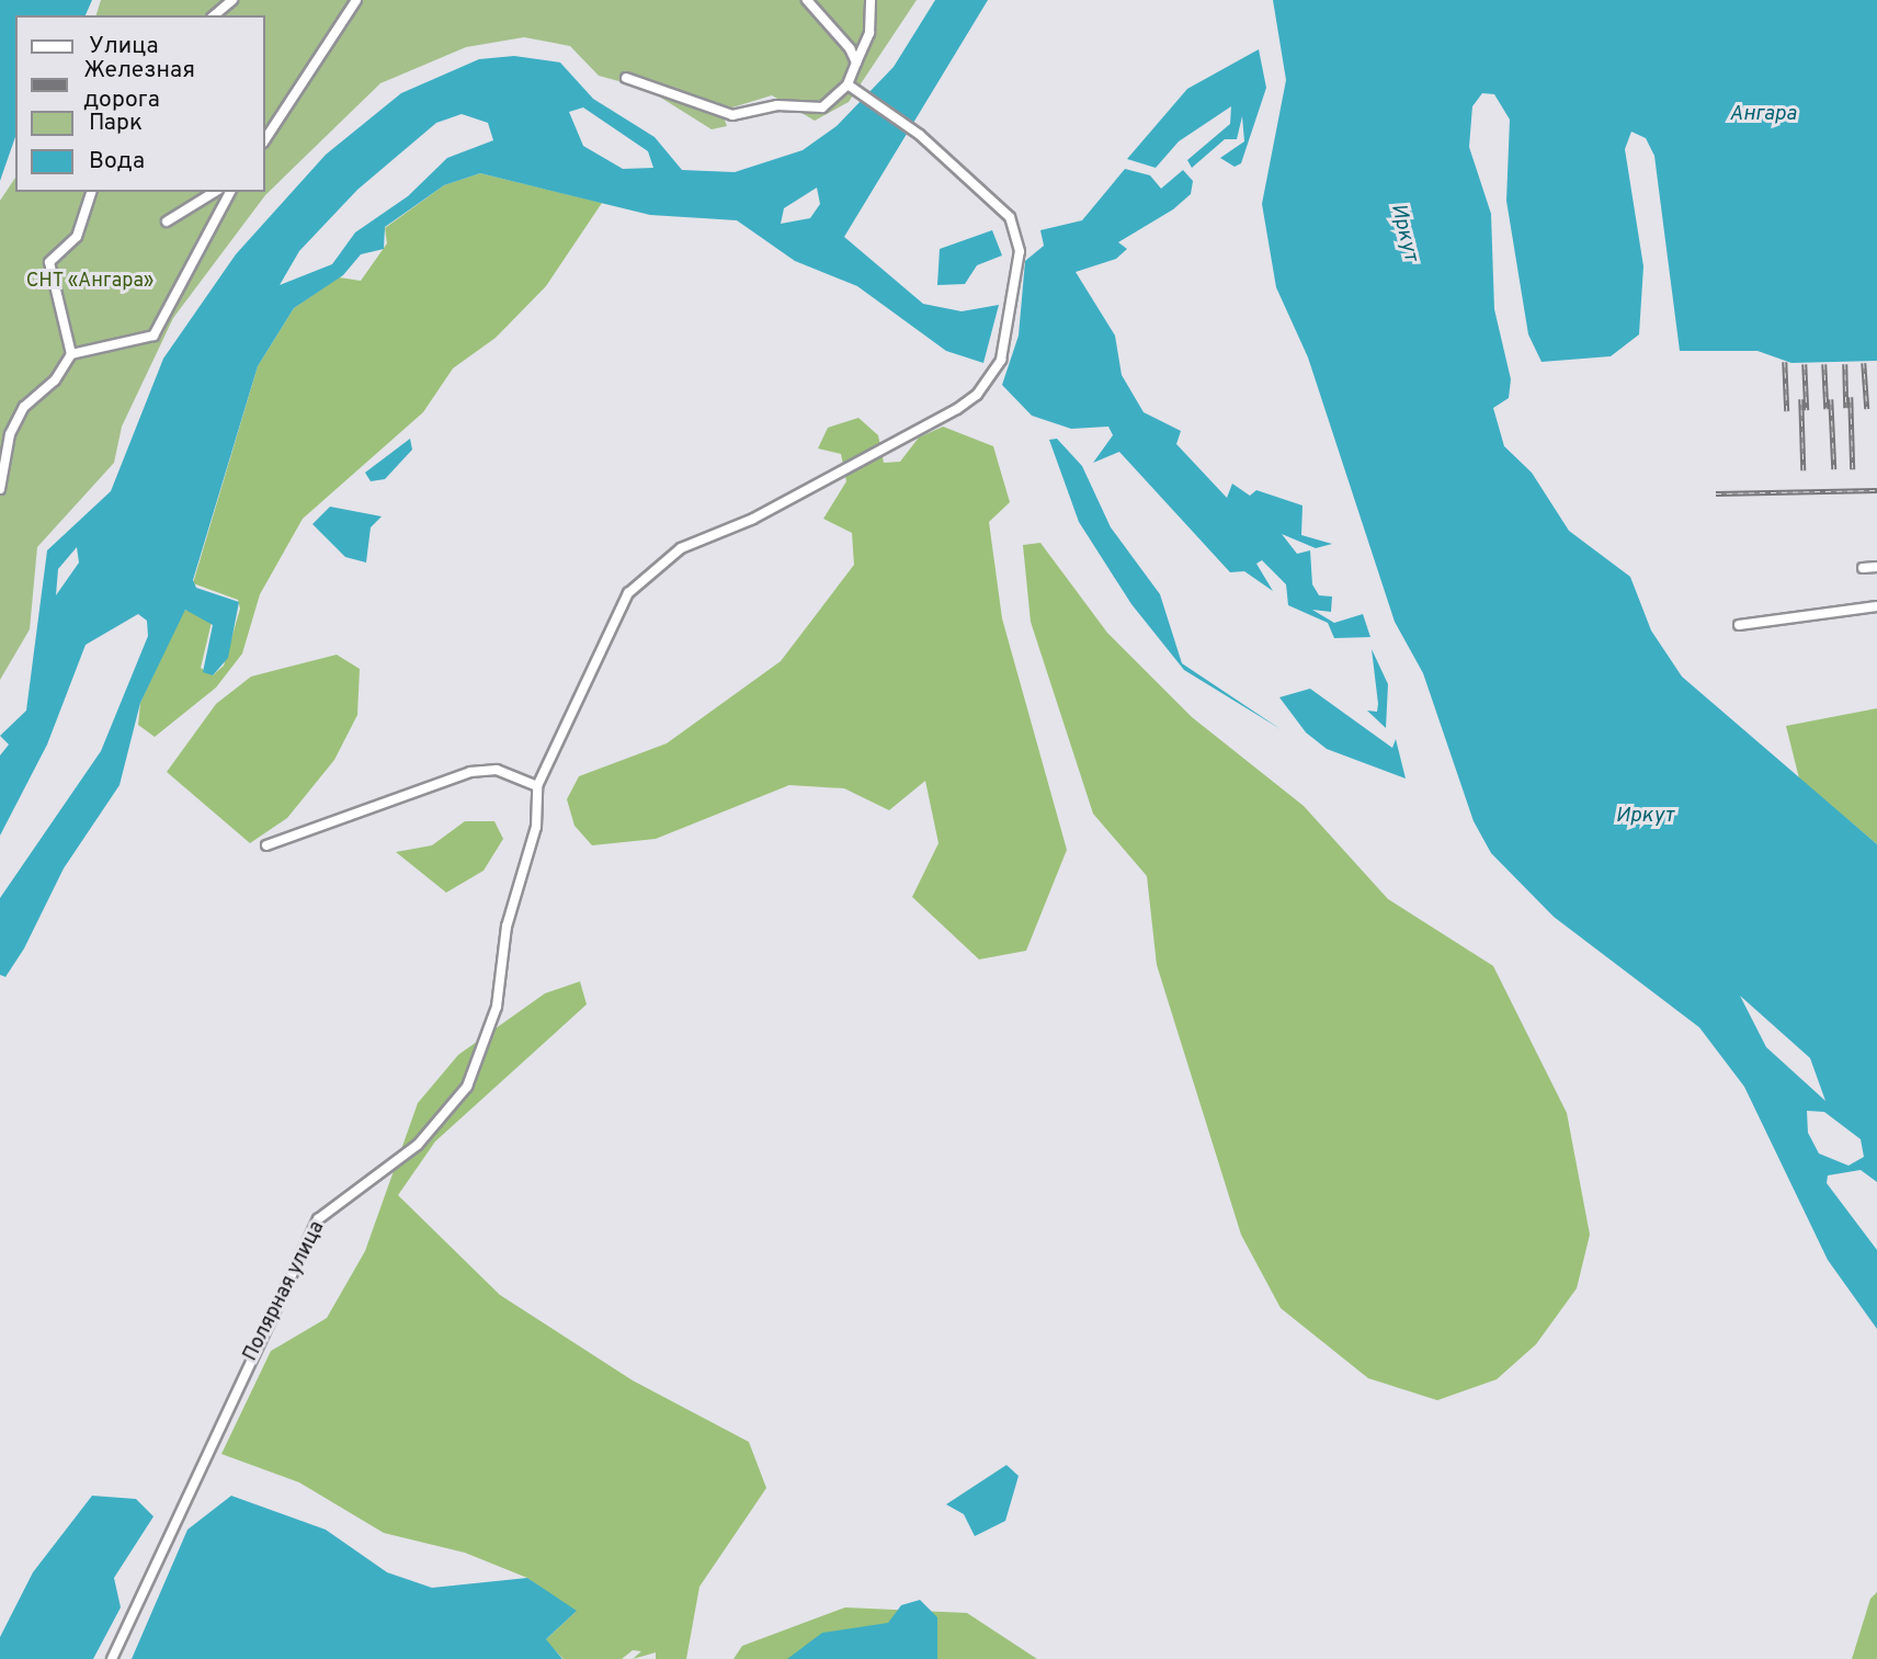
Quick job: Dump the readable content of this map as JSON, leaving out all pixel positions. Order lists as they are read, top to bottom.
{
  "streets": {
    "street": ["Полярная улица"]
  },
  "water": ["Ангара", "Иркут"],
  "parks": ["СНТ «Ангара»"],
  "legend": [
    "Улица",
    "Железная дорога",
    "Парк",
    "Вода"
  ]
}
